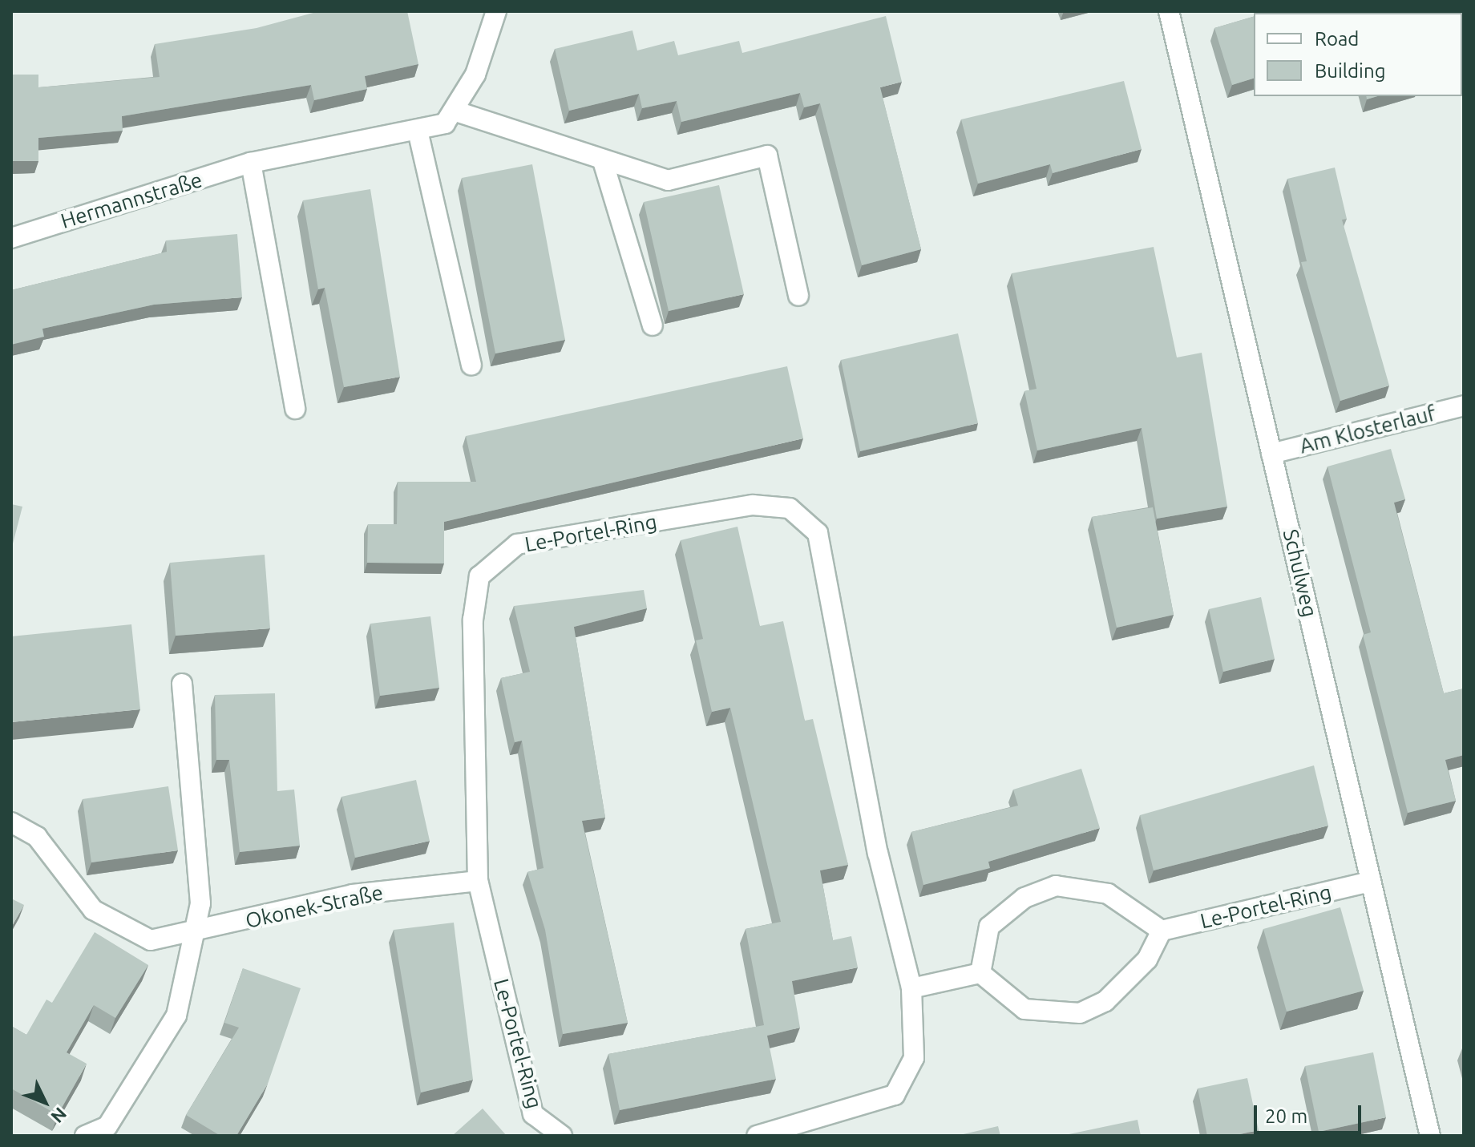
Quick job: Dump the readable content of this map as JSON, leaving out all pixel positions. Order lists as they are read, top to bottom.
{
  "streets": {
    "street": [
      "Hermannstraße",
      "Am Klosterlauf",
      "Le-Portel-Ring",
      "Schulweg",
      "Okonek-Straße"
    ]
  },
  "crossings": [
    ["Am Klosterlauf", "Schulweg"],
    ["Le-Portel-Ring", "Schulweg"],
    ["Le-Portel-Ring", "Okonek-Straße"]
  ],
  "legend": ["Road", "Building"],
  "scale_bar": "20 m",
  "north": "bottom right"
}
